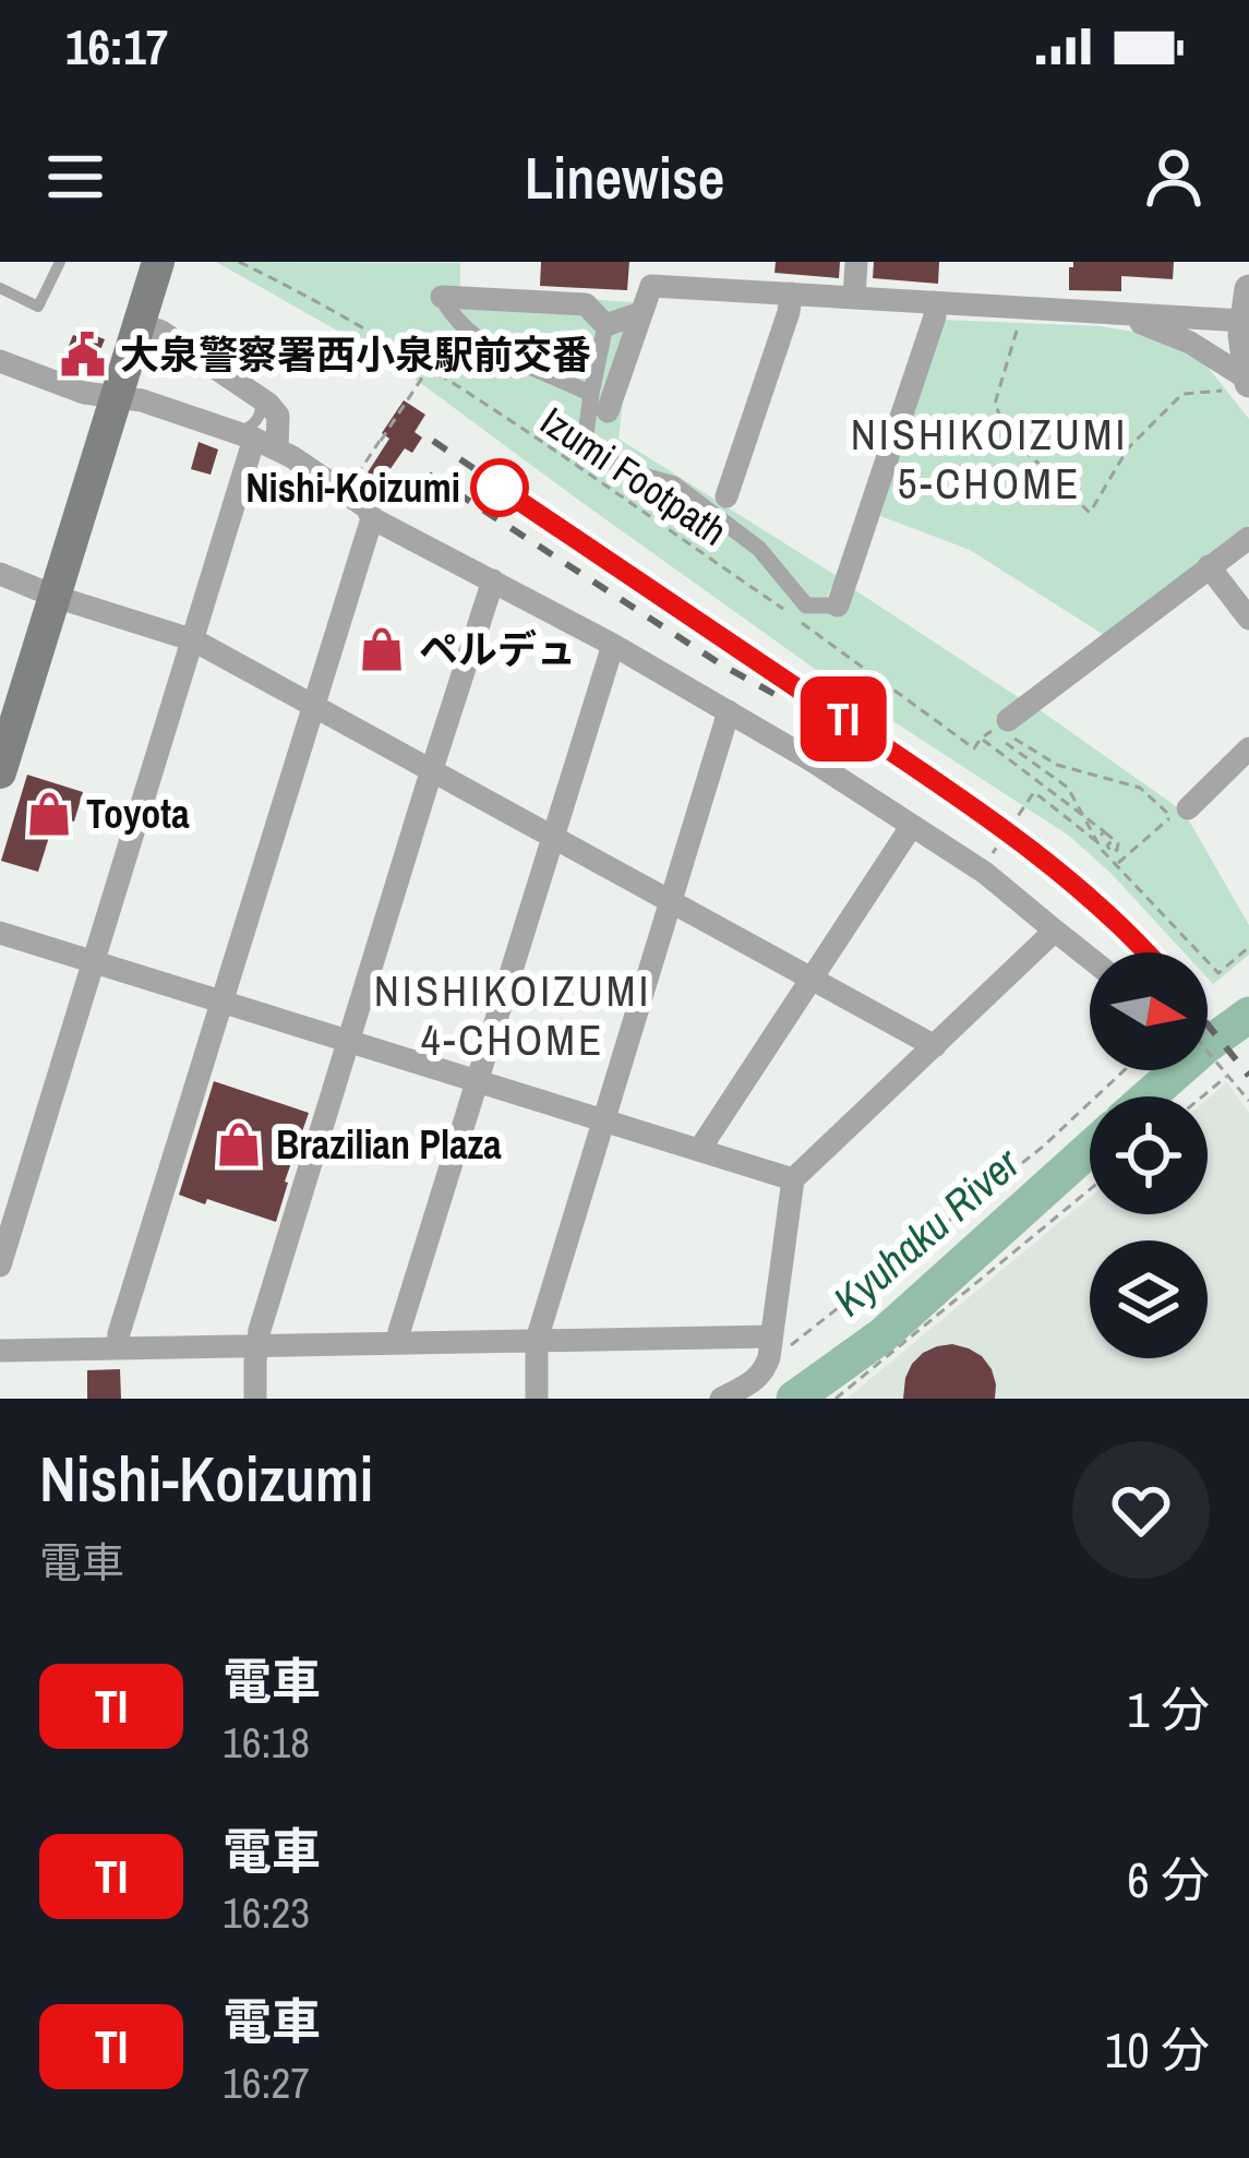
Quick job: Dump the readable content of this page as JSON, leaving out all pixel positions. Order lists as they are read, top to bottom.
{
  "streets": {
    "path": ["Izumi Footpath"]
  },
  "districts": ["NISHIKOIZUMI 5-CHOME", "NISHIKOIZUMI 4-CHOME"],
  "water": ["Kyuhaku River"],
  "places": {
    "public building": ["大泉警察署西小泉駅前交番"],
    "other": ["Nishi-Koizumi"],
    "shop": ["ペルデュ", "Toyota", "Brazilian Plaza"]
  },
  "north": "right",
  "page": {
    "status": "16:17",
    "header": "Linewise",
    "on_map": "TI",
    "heading": ["Nishi-Koizumi", "電車"],
    "list": [
      {
        "mark": "TI",
        "name": "電車",
        "note": "16:18",
        "value": "1 分"
      },
      {
        "mark": "TI",
        "name": "電車",
        "note": "16:23",
        "value": "6 分"
      },
      {
        "mark": "TI",
        "name": "電車",
        "note": "16:27",
        "value": "10 分"
      }
    ]
  }
}
